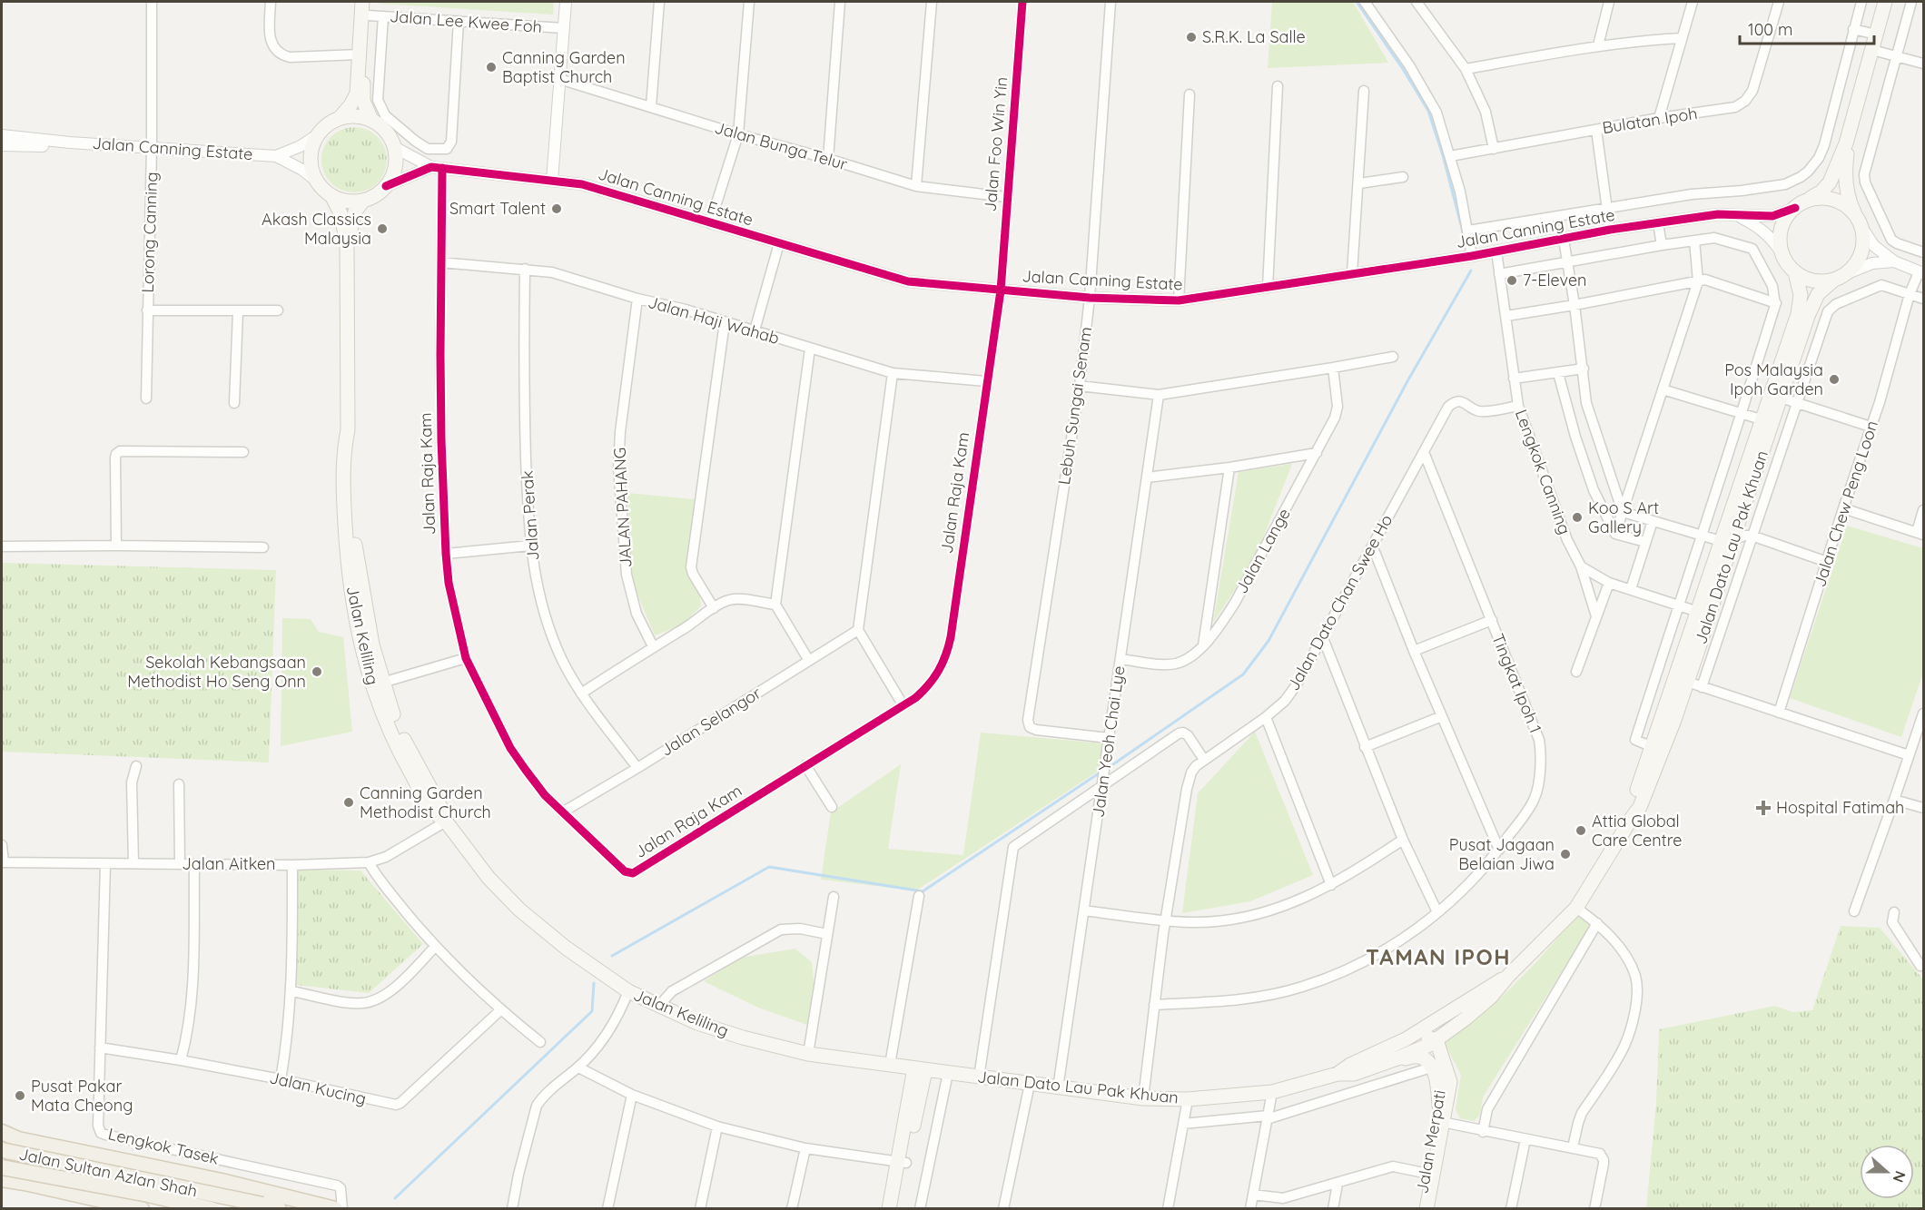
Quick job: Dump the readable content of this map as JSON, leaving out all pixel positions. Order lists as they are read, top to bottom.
{
  "streets": {
    "main road": [
      "Jalan Lee Kwee Foh",
      "Jalan Dato Lau Pak Khuan",
      "Jalan Keliling",
      "Jalan Merpati",
      "Jalan Sultan Azlan Shah"
    ],
    "street": [
      "Bulatan Ipoh",
      "Jalan Foo Win Yin",
      "Jalan Bunga Telur",
      "Jalan Canning Estate",
      "Lorong Canning",
      "Jalan Haji Wahab",
      "Lebuh Sungai Senam",
      "Lengkok Canning",
      "Jalan Raja Kam",
      "Jalan Chew Peng Loon",
      "JALAN PAHANG",
      "Jalan Perak",
      "Jalan Lange",
      "Jalan Dato Chan Swee Ho",
      "Tingkat Ipoh 1",
      "Jalan Selangor",
      "Jalan Yeoh Chai Lye",
      "Jalan Aitken",
      "Jalan Kucing",
      "Lengkok Tasek"
    ]
  },
  "crossings": [
    ["Jalan Lee Kwee Foh", "Jalan Canning Estate"],
    ["Jalan Lee Kwee Foh", "Jalan Keliling"],
    ["Jalan Foo Win Yin", "Jalan Bunga Telur"],
    ["Jalan Foo Win Yin", "Jalan Canning Estate"],
    ["Jalan Foo Win Yin", "Jalan Raja Kam"],
    ["Jalan Canning Estate", "Lorong Canning"],
    ["Jalan Canning Estate", "Lebuh Sungai Senam"],
    ["Jalan Canning Estate", "Lengkok Canning"],
    ["Jalan Canning Estate", "Jalan Raja Kam"],
    ["Jalan Canning Estate", "Jalan Dato Lau Pak Khuan"],
    ["Jalan Canning Estate", "Jalan Keliling"],
    ["Jalan Haji Wahab", "Jalan Raja Kam"],
    ["Jalan Haji Wahab", "JALAN PAHANG"],
    ["Jalan Haji Wahab", "Jalan Perak"],
    ["Lebuh Sungai Senam", "Jalan Yeoh Chai Lye"],
    ["Lengkok Canning", "Jalan Dato Chan Swee Ho"],
    ["Jalan Raja Kam", "Jalan Selangor"],
    ["Jalan Perak", "Jalan Selangor"],
    ["Jalan Dato Lau Pak Khuan", "Jalan Dato Chan Swee Ho"],
    ["Jalan Dato Lau Pak Khuan", "Jalan Keliling"],
    ["Jalan Dato Lau Pak Khuan", "Jalan Yeoh Chai Lye"],
    ["Jalan Dato Lau Pak Khuan", "Jalan Merpati"],
    ["Jalan Lange", "Jalan Yeoh Chai Lye"],
    ["Jalan Dato Chan Swee Ho", "Tingkat Ipoh 1"],
    ["Jalan Keliling", "Jalan Aitken"],
    ["Jalan Aitken", "Lengkok Tasek"],
    ["Jalan Kucing", "Lengkok Tasek"]
  ],
  "districts": ["TAMAN IPOH"],
  "places": {
    "other": [
      "S.R.K. La Salle",
      "Canning Garden Baptist Church",
      "Smart Talent",
      "Akash Classics Malaysia",
      "7-Eleven",
      "Pos Malaysia Ipoh Garden",
      "Koo S Art Gallery",
      "Sekolah Kebangsaan Methodist Ho Seng Onn",
      "Canning Garden Methodist Church",
      "Attia Global Care Centre",
      "Pusat Jagaan Belaian Jiwa",
      "Pusat Pakar Mata Cheong"
    ],
    "health": ["Hospital Fatimah"]
  },
  "scale_bar": "100 m",
  "north": "right"
}
